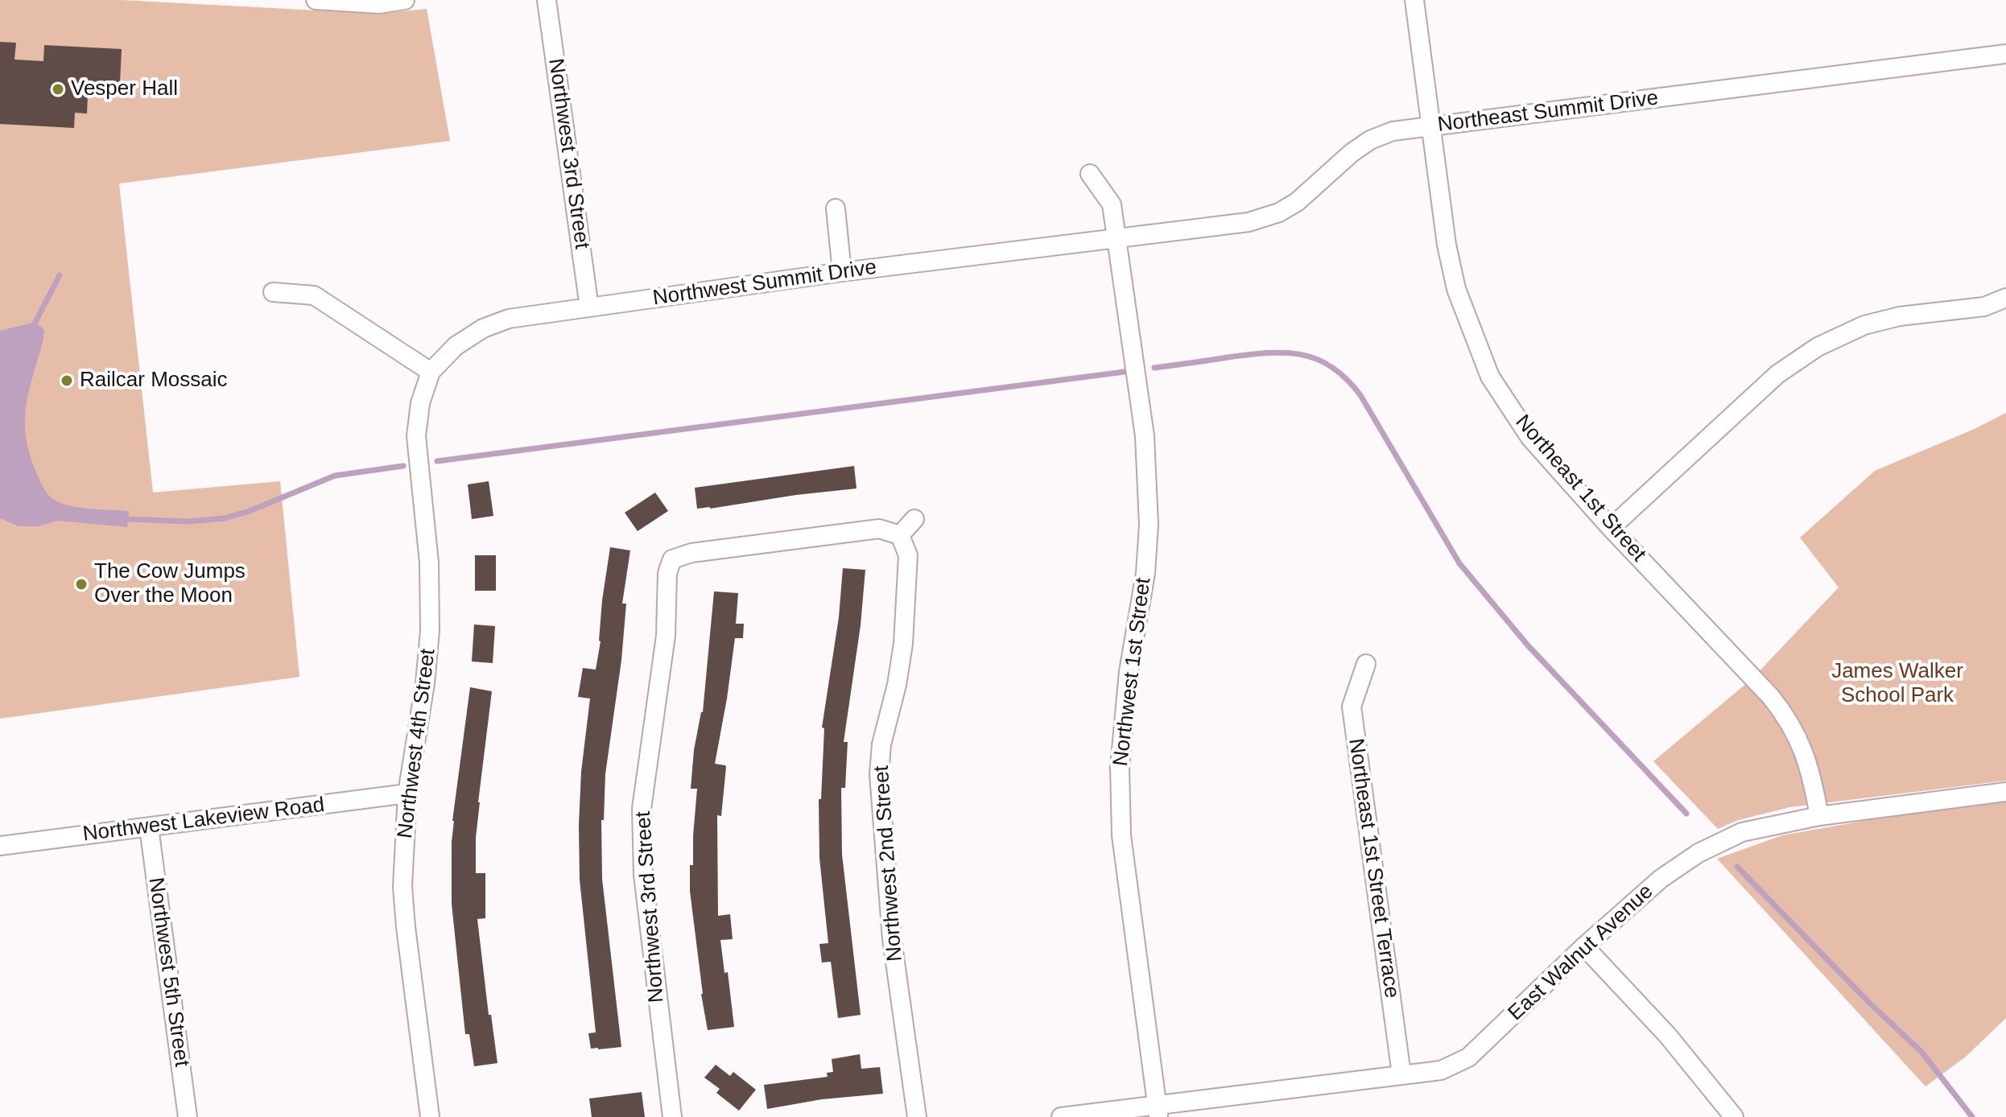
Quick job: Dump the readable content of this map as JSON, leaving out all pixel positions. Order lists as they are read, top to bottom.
{
  "streets": {
    "street": [
      "Northeast Summit Drive",
      "Northwest 3rd Street",
      "Northwest Summit Drive",
      "Northeast 1st Street",
      "Northwest 1st Street",
      "Northwest 4th Street",
      "Northwest Lakeview Road",
      "Northwest 2nd Street",
      "Northeast 1st Street Terrace",
      "East Walnut Avenue",
      "Northwest 5th Street"
    ]
  },
  "crossings": [
    ["Northeast Summit Drive", "Northwest Summit Drive"],
    ["Northeast Summit Drive", "Northeast 1st Street"],
    ["Northeast Summit Drive", "Northwest 1st Street"],
    ["Northwest 3rd Street", "Northwest Summit Drive"],
    ["Northwest 3rd Street", "Northwest 2nd Street"],
    ["Northwest Summit Drive", "Northwest 1st Street"],
    ["Northwest Summit Drive", "Northwest 4th Street"],
    ["Northeast 1st Street", "East Walnut Avenue"],
    ["Northwest 1st Street", "East Walnut Avenue"],
    ["Northwest 4th Street", "Northwest Lakeview Road"],
    ["Northwest Lakeview Road", "Northwest 5th Street"],
    ["Northeast 1st Street Terrace", "East Walnut Avenue"]
  ],
  "parks": ["James Walker School Park"],
  "places": ["Vesper Hall", "Railcar Mossaic", "The Cow Jumps Over the Moon"]
}
